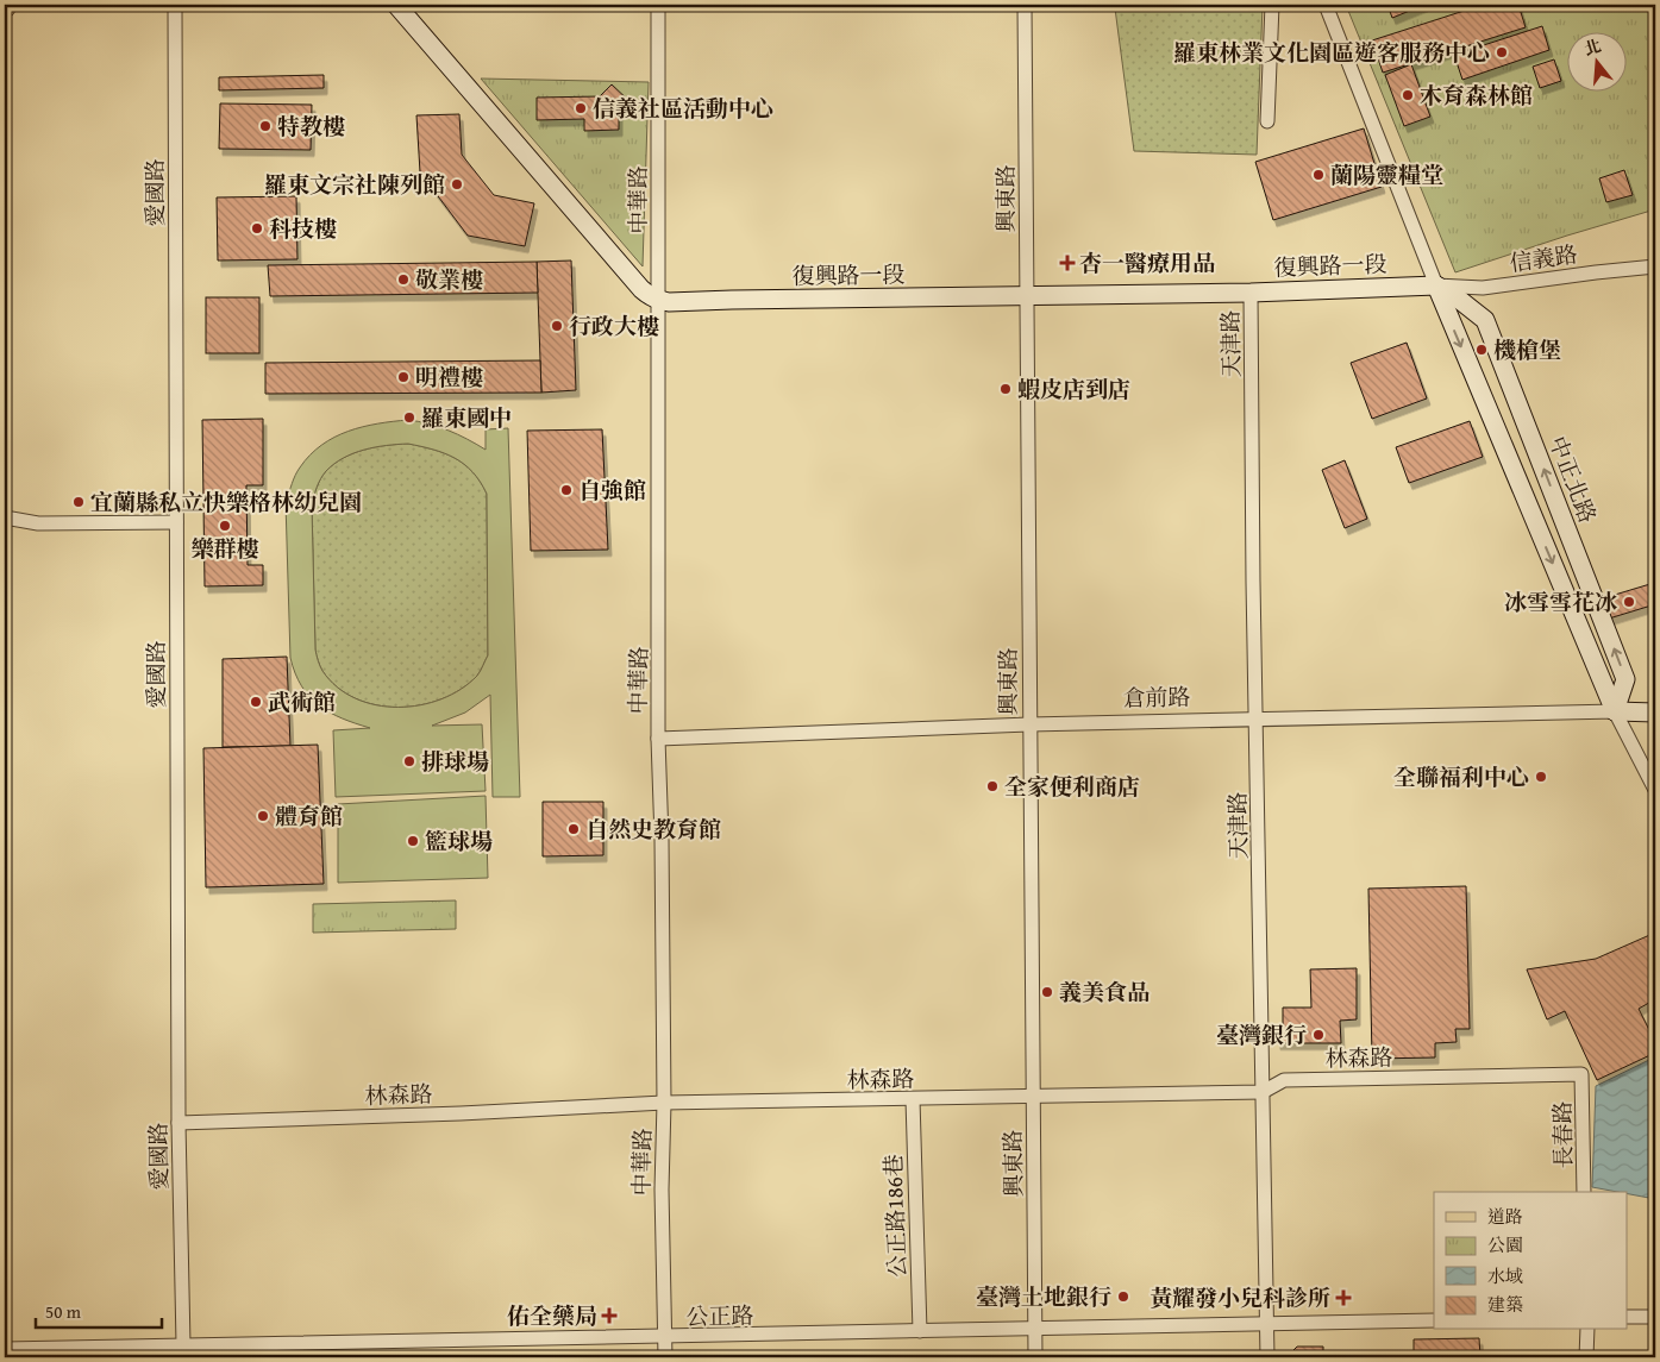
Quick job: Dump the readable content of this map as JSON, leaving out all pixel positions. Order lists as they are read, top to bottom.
{
  "streets": {
    "main road": ["復興路一段", "中正北路", "倉前路"],
    "street": [
      "愛國路",
      "興東路",
      "中華路",
      "信義路",
      "天津路",
      "林森路",
      "長春路",
      "公正路186巷",
      "公正路"
    ]
  },
  "crossings": [
    ["愛國路", "林森路"],
    ["愛國路", "公正路"],
    ["興東路", "復興路一段"],
    ["興東路", "倉前路"],
    ["興東路", "林森路"],
    ["興東路", "公正路"],
    ["中華路", "復興路一段"],
    ["中華路", "倉前路"],
    ["中華路", "林森路"],
    ["中華路", "公正路"],
    ["信義路", "復興路一段"],
    ["信義路", "中正北路"],
    ["復興路一段", "天津路"],
    ["復興路一段", "中正北路"],
    ["天津路", "倉前路"],
    ["天津路", "林森路"],
    ["天津路", "公正路"],
    ["中正北路", "倉前路"],
    ["林森路", "長春路"],
    ["林森路", "公正路186巷"],
    ["公正路186巷", "公正路"]
  ],
  "places": {
    "other": [
      "羅東林業文化園區遊客服務中心",
      "木育森林館",
      "信義社區活動中心",
      "特教樓",
      "蘭陽靈糧堂",
      "羅東文宗社陳列館",
      "科技樓",
      "敬業樓",
      "行政大樓",
      "機槍堡",
      "明禮樓",
      "蝦皮店到店",
      "羅東國中",
      "自強館",
      "宜蘭縣私立快樂格林幼兒園",
      "樂群樓",
      "冰雪雪花冰",
      "武術館",
      "排球場",
      "全聯福利中心",
      "全家便利商店",
      "體育館",
      "自然史教育館",
      "籃球場",
      "義美食品",
      "臺灣銀行",
      "臺灣土地銀行"
    ],
    "health": ["杏一醫療用品", "黃耀發小兒科診所", "佑全藥局"]
  },
  "legend": [
    "道路",
    "公園",
    "水域",
    "建築"
  ],
  "scale_bar": "50 m",
  "north": "top"
}
